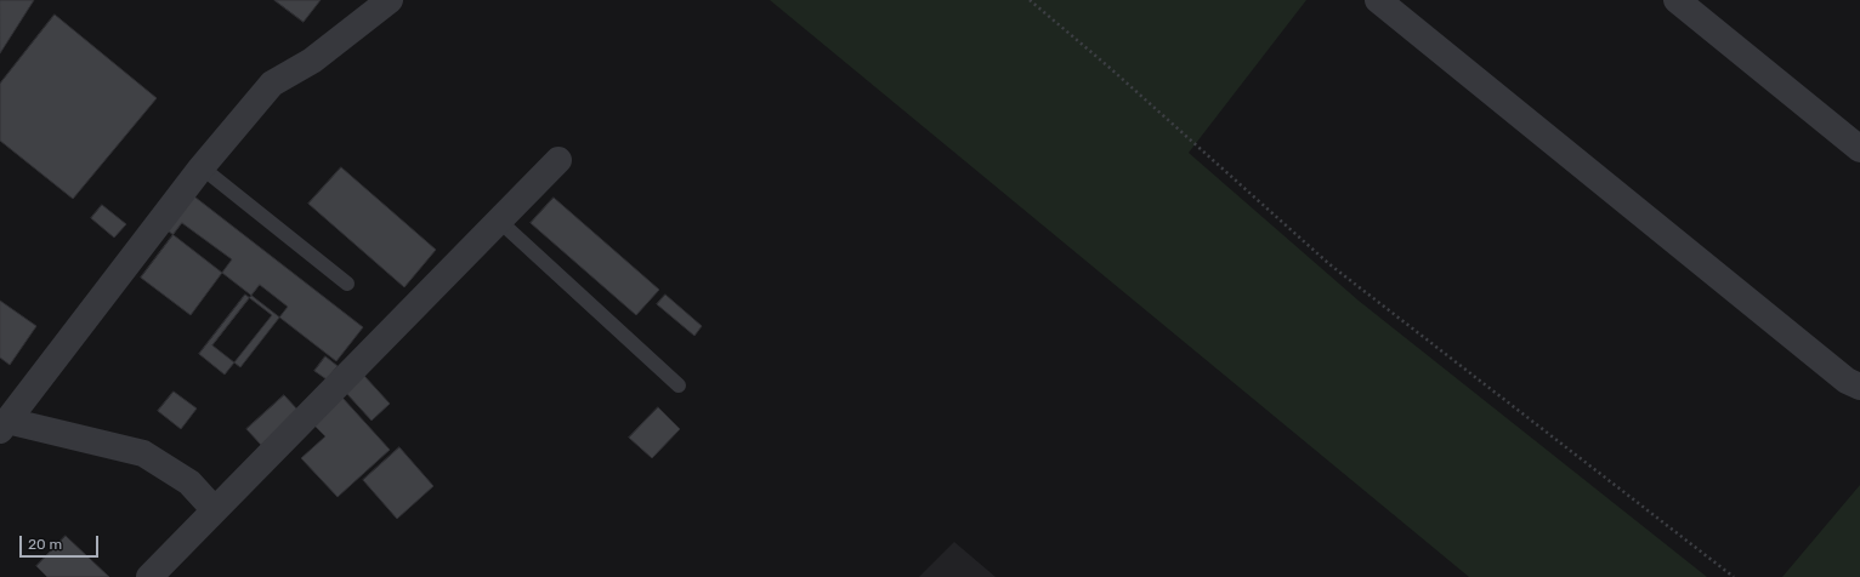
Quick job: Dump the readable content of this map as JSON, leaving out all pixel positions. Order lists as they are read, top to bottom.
{
  "scale_bar": "20 m"
}
